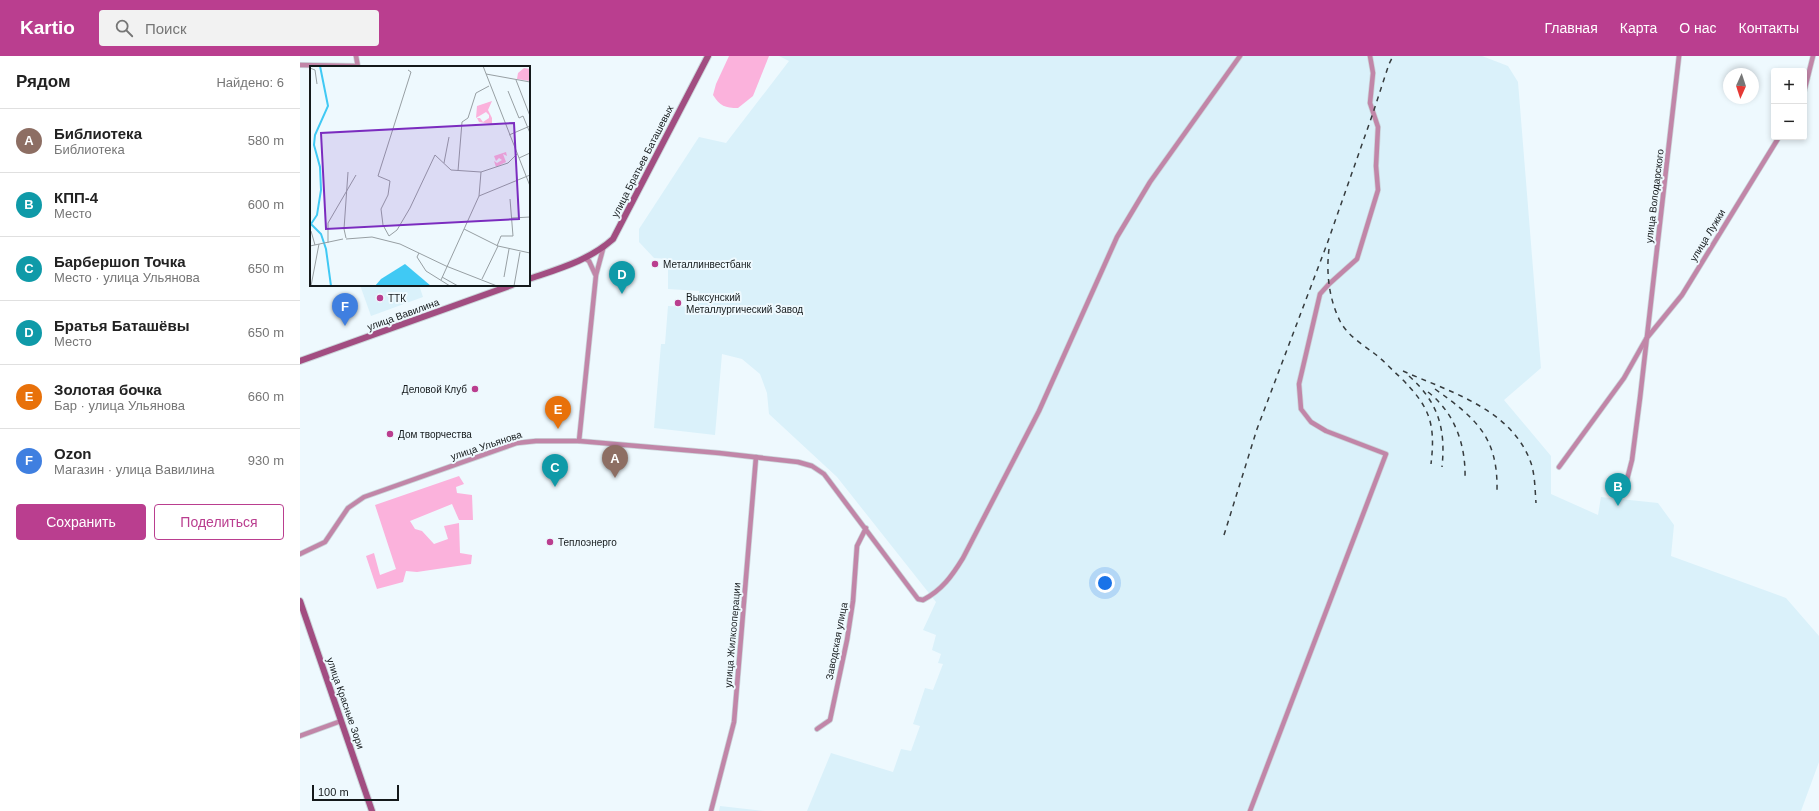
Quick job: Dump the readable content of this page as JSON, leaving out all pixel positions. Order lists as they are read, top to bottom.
{
  "streets": {
    "street": [
      "улица Братьев Баташевых",
      "улица Володарского",
      "улица Лужки",
      "улица Вавилина",
      "улица Ульянова",
      "улица Жилкооперации",
      "Заводская улица",
      "улица Красные Зори"
    ]
  },
  "crossings": [
    ["улица Братьев Баташевых", "улица Ульянова"],
    ["улица Володарского", "улица Лужки"],
    ["улица Ульянова", "улица Жилкооперации"],
    ["улица Ульянова", "Заводская улица"]
  ],
  "places": [
    "Металлинвестбанк",
    "ТТК",
    "Выксунский Металлургический Завод",
    "Деловой Клуб",
    "Дом творчества",
    "Теплоэнерго"
  ],
  "scale_bar": "100 m",
  "north": "bottom",
  "page": {
    "header": "Kartio",
    "search": "Поиск",
    "nav": [
      "Главная",
      "Карта",
      "О нас",
      "Контакты"
    ],
    "heading": ["Рядом", "Найдено: 6"],
    "map_buttons": ["+", "−"],
    "list": [
      {
        "mark": "A",
        "name": "Библиотека",
        "note": "Библиотека",
        "value": "580 m"
      },
      {
        "mark": "B",
        "name": "КПП-4",
        "note": "Место",
        "value": "600 m"
      },
      {
        "mark": "C",
        "name": "Барбершоп Точка",
        "note": "Место · улица Ульянова",
        "value": "650 m"
      },
      {
        "mark": "D",
        "name": "Братья Баташёвы",
        "note": "Место",
        "value": "650 m"
      },
      {
        "mark": "E",
        "name": "Золотая бочка",
        "note": "Бар · улица Ульянова",
        "value": "660 m"
      },
      {
        "mark": "F",
        "name": "Ozon",
        "note": "Магазин · улица Вавилина",
        "value": "930 m"
      }
    ],
    "pins": [
      "D",
      "F",
      "E",
      "A",
      "C",
      "B"
    ],
    "buttons": ["Сохранить", "Поделиться"],
    "scale": "100 m"
  }
}
